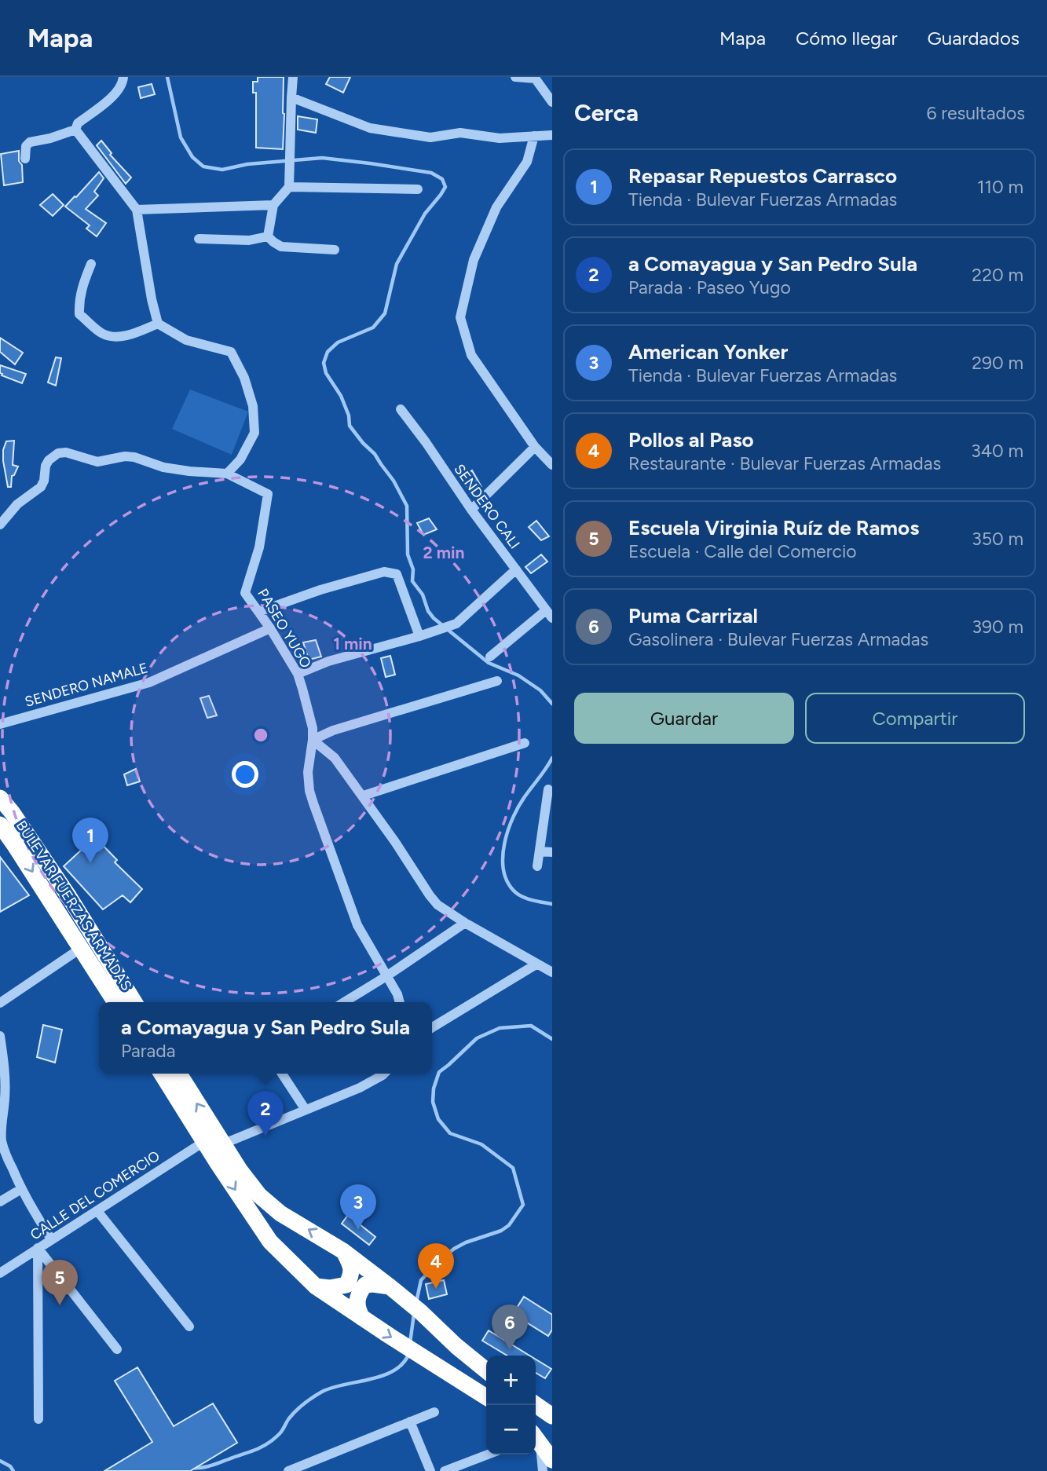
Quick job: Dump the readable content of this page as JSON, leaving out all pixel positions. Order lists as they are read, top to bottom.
{
  "streets": {
    "highway": ["BULEVAR FUERZAS ARMADAS"],
    "street": [
      "SENDERO CALI",
      "PASEO YUGO",
      "SENDERO NAMALE",
      "CALLE DEL COMERCIO"
    ]
  },
  "crossings": [
    ["PASEO YUGO", "SENDERO NAMALE"]
  ],
  "page": {
    "header": "Mapa",
    "nav": ["Mapa", "Cómo llegar", "Guardados"],
    "heading": ["Cerca", "6 resultados"],
    "list": [
      {
        "mark": "1",
        "name": "Repasar Repuestos Carrasco",
        "note": "Tienda · Bulevar Fuerzas Armadas",
        "value": "110 m"
      },
      {
        "mark": "2",
        "name": "a Comayagua y San Pedro Sula",
        "note": "Parada · Paseo Yugo",
        "value": "220 m"
      },
      {
        "mark": "3",
        "name": "American Yonker",
        "note": "Tienda · Bulevar Fuerzas Armadas",
        "value": "290 m"
      },
      {
        "mark": "4",
        "name": "Pollos al Paso",
        "note": "Restaurante · Bulevar Fuerzas Armadas",
        "value": "340 m"
      },
      {
        "mark": "5",
        "name": "Escuela Virginia Ruíz de Ramos",
        "note": "Escuela · Calle del Comercio",
        "value": "350 m"
      },
      {
        "mark": "6",
        "name": "Puma Carrizal",
        "note": "Gasolinera · Bulevar Fuerzas Armadas",
        "value": "390 m"
      }
    ],
    "buttons": ["Guardar", "Compartir"],
    "pins": [
      "1",
      "2",
      "3",
      "4",
      "5",
      "6"
    ],
    "popup": ["a Comayagua y San Pedro Sula", "Parada"],
    "map_buttons": ["+", "−"]
  },
  "rings": ["2 min", "1 min"]
}
